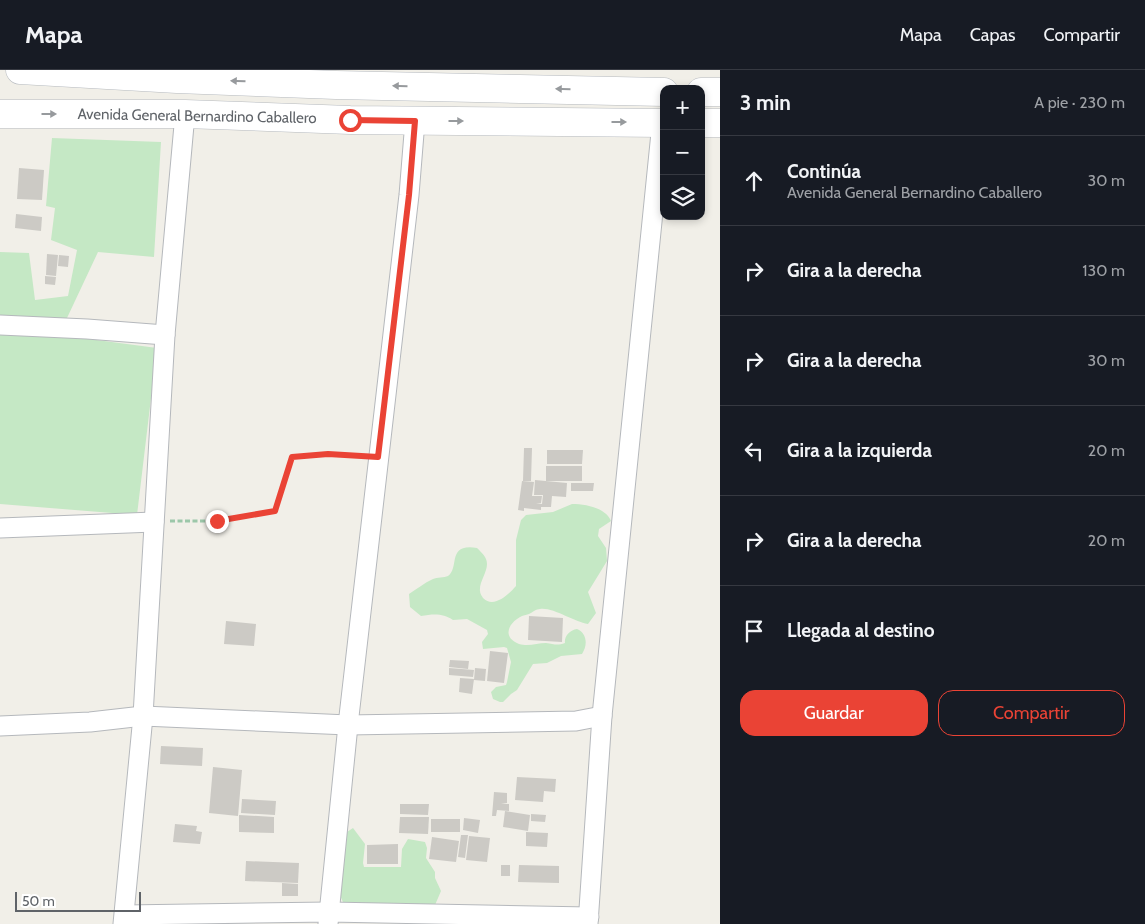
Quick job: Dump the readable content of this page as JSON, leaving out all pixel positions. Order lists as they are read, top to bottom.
{
  "streets": {
    "main road": ["Avenida General Bernardino Caballero"]
  },
  "scale_bar": "50 m",
  "page": {
    "header": "Mapa",
    "nav": ["Mapa", "Capas", "Compartir"],
    "heading": ["3 min", "A pie · 230 m"],
    "map_buttons": ["+", "−"],
    "list": [
      ["Continúa", "Avenida General Bernardino Caballero", "30 m"],
      ["Gira a la derecha", "130 m"],
      ["Gira a la derecha", "30 m"],
      ["Gira a la izquierda", "20 m"],
      ["Gira a la derecha", "20 m"],
      "Llegada al destino"
    ],
    "buttons": ["Guardar", "Compartir"],
    "scale": "50 m"
  }
}
